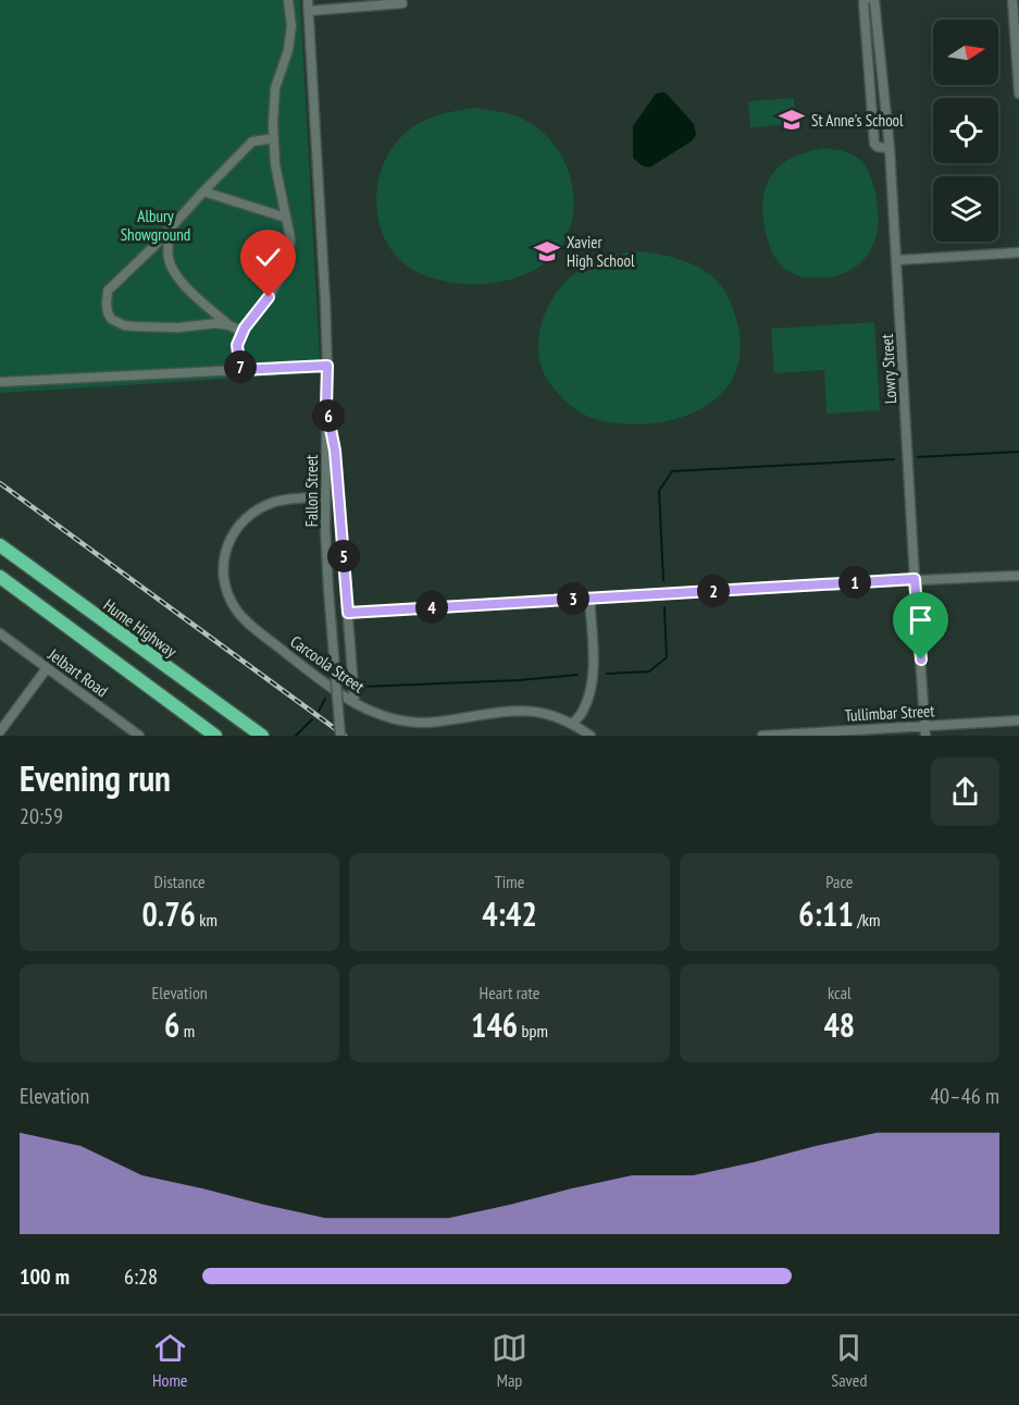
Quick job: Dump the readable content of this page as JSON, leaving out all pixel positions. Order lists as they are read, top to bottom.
{
  "streets": {
    "highway": ["Hume Highway"],
    "street": [
      "Lowry Street",
      "Fallon Street",
      "Carcoola Street",
      "Jelbart Road",
      "Tullimbar Street"
    ]
  },
  "crossings": [
    ["Lowry Street", "Tullimbar Street"],
    ["Fallon Street", "Carcoola Street"]
  ],
  "parks": ["Albury Showground"],
  "places": {
    "school or university": ["St Anne's School", "Xavier High School"]
  },
  "north": "right",
  "page": {
    "pins": [
      "7",
      "6",
      "5",
      "1",
      "2",
      "3",
      "4"
    ],
    "heading": ["Evening run", "20:59"],
    "stats": [
      ["Distance", "0.76 km"],
      ["Time", "4:42"],
      ["Pace", "6:11 /km"],
      ["Elevation", "6 m"],
      ["Heart rate", "146 bpm"],
      ["kcal", "48"]
    ],
    "chart": ["Elevation", "40–46 m"],
    "list": [
      {
        "name": "100 m",
        "note": "6:28"
      }
    ],
    "tabs": ["Home", "Map", "Saved"]
  }
}
